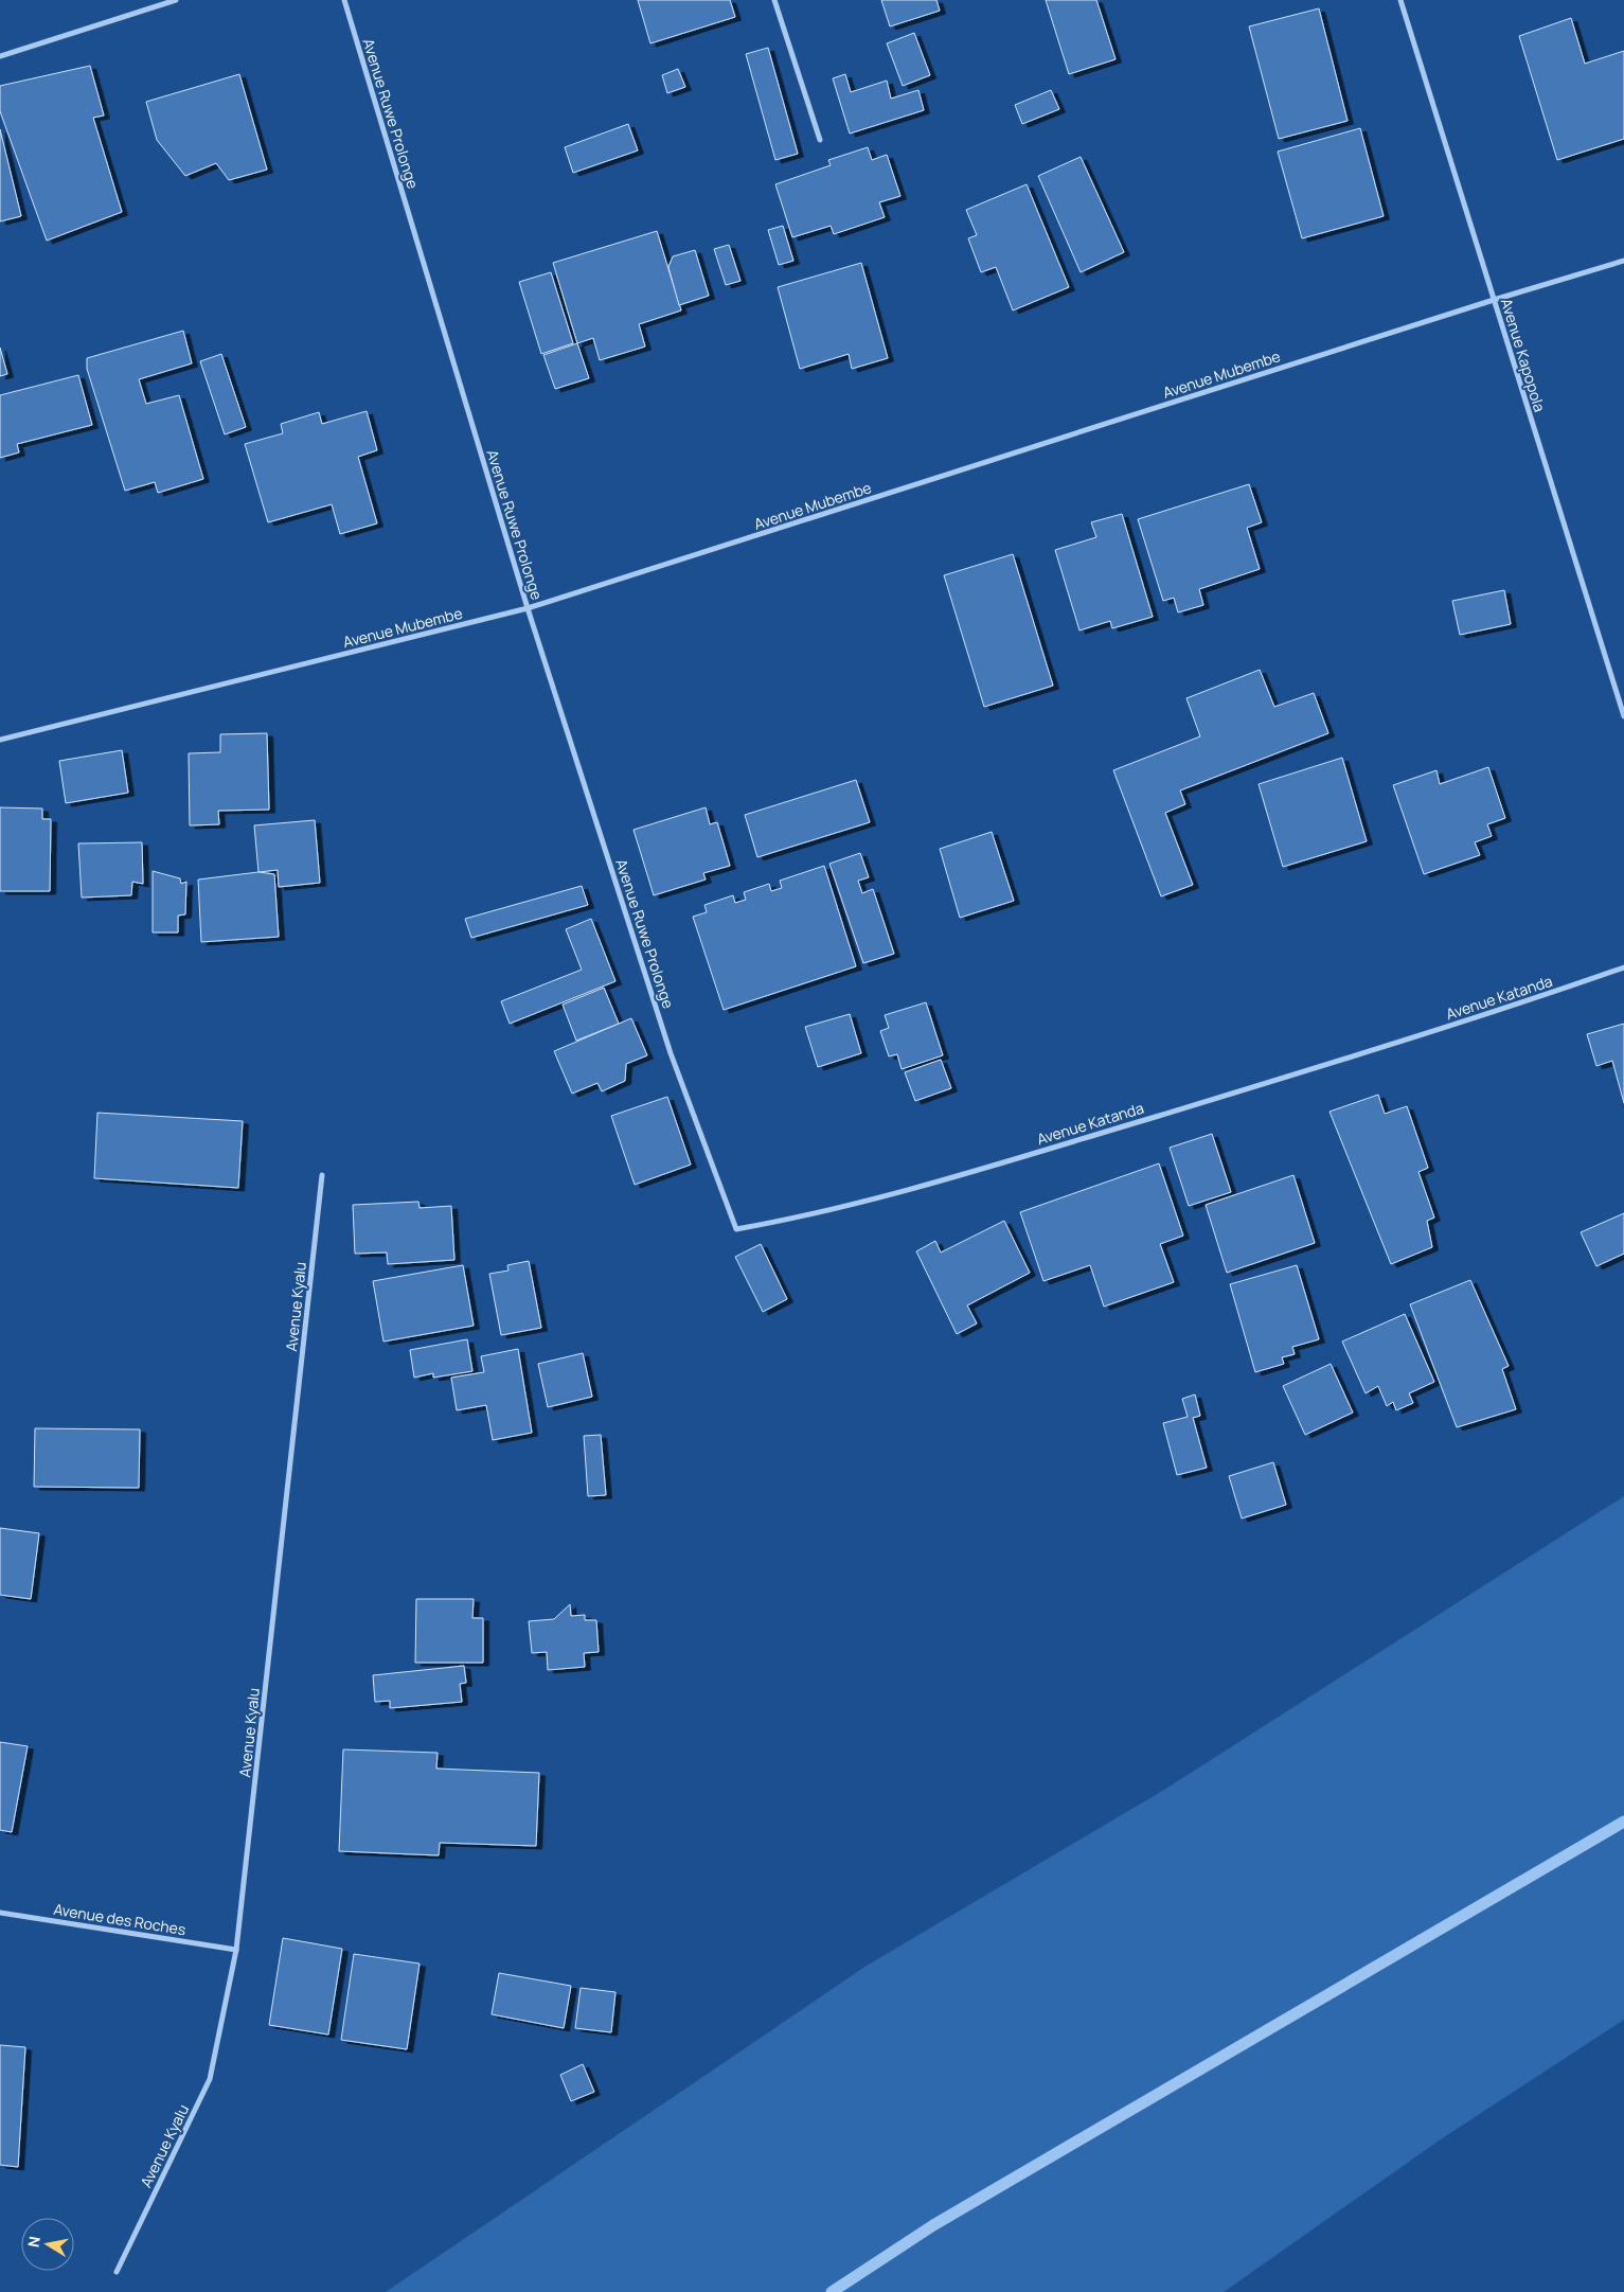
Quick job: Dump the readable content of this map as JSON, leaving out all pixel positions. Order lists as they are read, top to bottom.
{
  "streets": {
    "street": [
      "Avenue Ruwe Prolonge",
      "Avenue Kapopola",
      "Avenue Mubembe",
      "Avenue Katanda",
      "Avenue Kyalu",
      "Avenue des Roches"
    ]
  },
  "crossings": [
    ["Avenue Ruwe Prolonge", "Avenue Mubembe"],
    ["Avenue Ruwe Prolonge", "Avenue Katanda"],
    ["Avenue Kapopola", "Avenue Mubembe"],
    ["Avenue Kyalu", "Avenue des Roches"]
  ],
  "north": "left"
}
